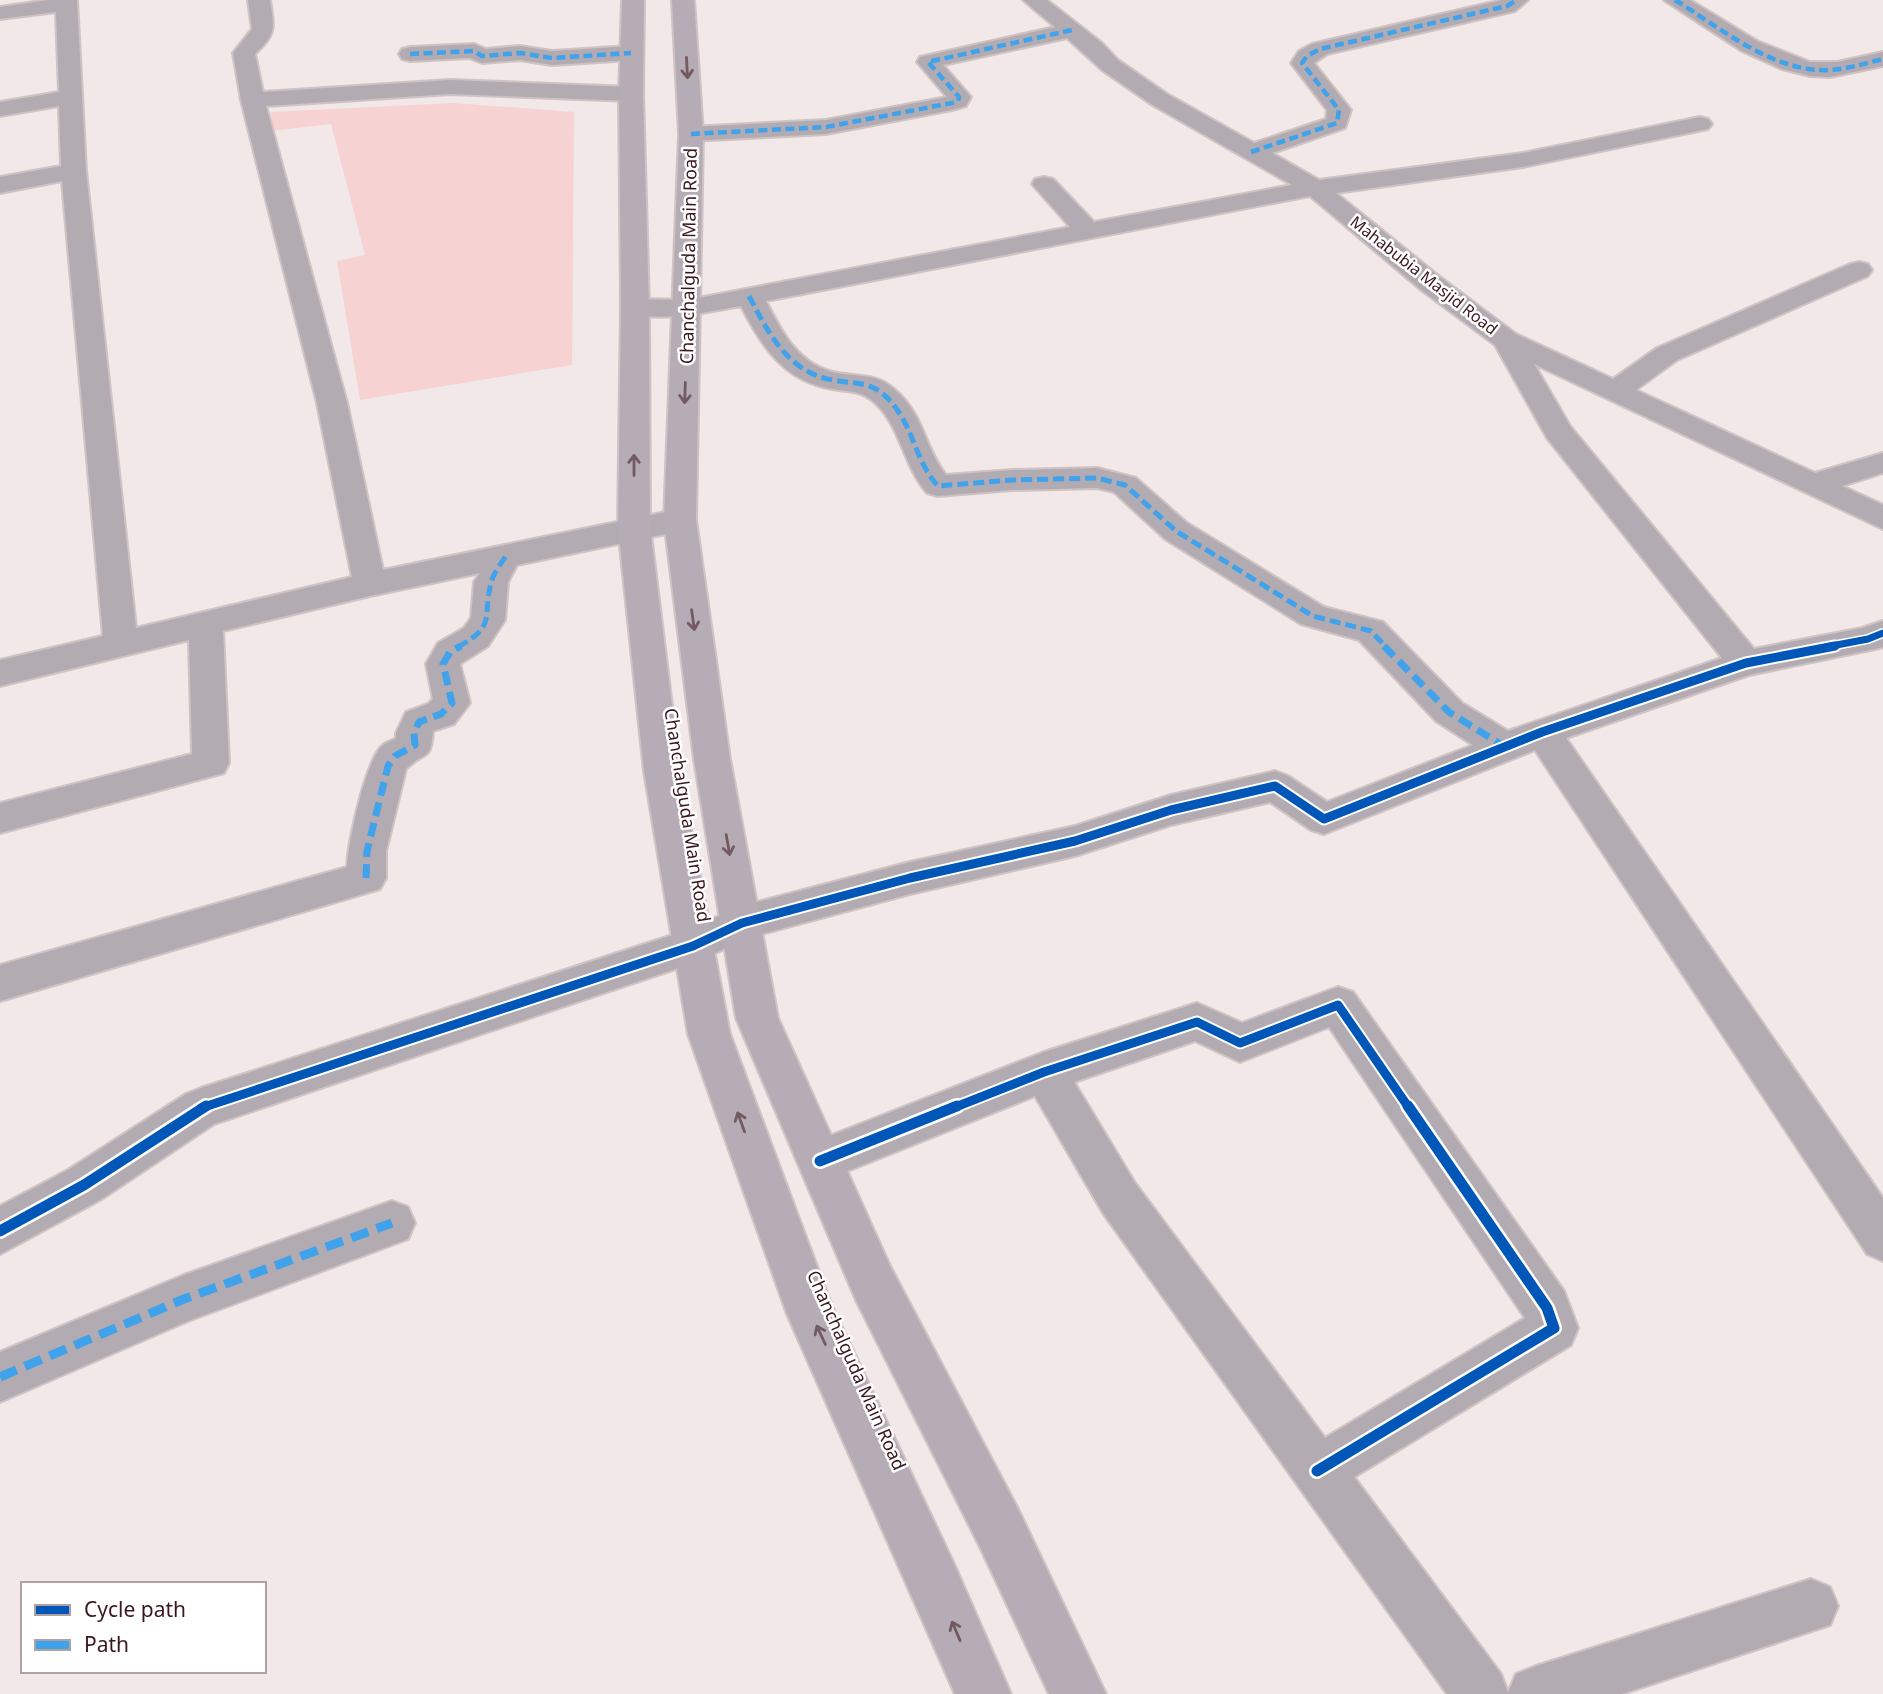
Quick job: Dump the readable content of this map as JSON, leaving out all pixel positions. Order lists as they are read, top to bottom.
{
  "streets": {
    "main road": ["Chanchalguda Main Road"],
    "street": ["Mahabubia Masjid Road"]
  },
  "legend": ["Cycle path", "Path"]
}
